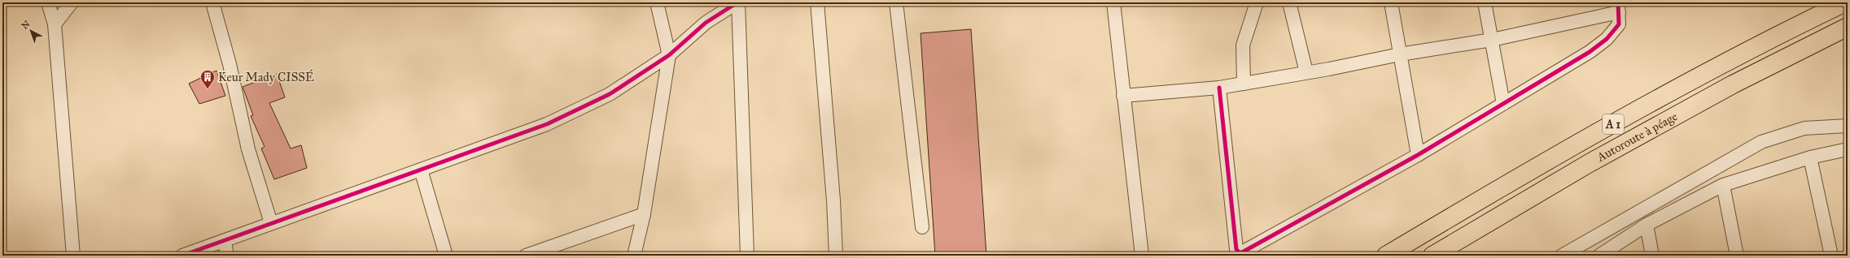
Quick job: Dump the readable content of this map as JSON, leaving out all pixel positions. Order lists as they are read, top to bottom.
{
  "streets": {
    "highway": ["A 1", "Autoroute à péage"]
  },
  "places": {
    "building": ["Keur Mady CISSÉ"]
  },
  "north": "top left"
}
